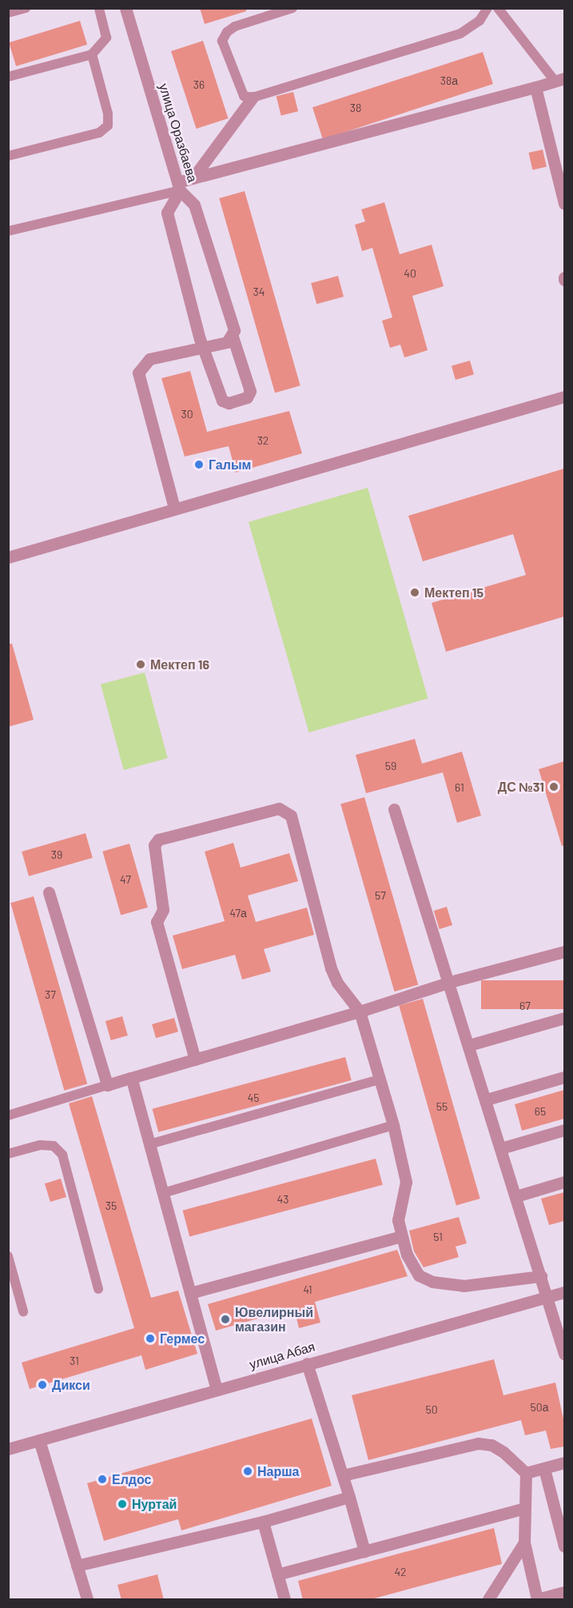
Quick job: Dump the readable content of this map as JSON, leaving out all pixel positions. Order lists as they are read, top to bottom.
{
  "streets": {
    "street": ["улица Оразбаева", "улица Абая"]
  },
  "places": [
    "Галым",
    "Мектеп 15",
    "Мектеп 16",
    "ДС №31",
    "Ювелирный магазин",
    "Гермес",
    "Дикси",
    "Нарша",
    "Елдос",
    "Нуртай"
  ],
  "house_numbers": [
    "38а",
    "36",
    "38",
    "40",
    "34",
    "30",
    "32",
    "59",
    "61",
    "39",
    "47",
    "57",
    "47а",
    "37",
    "67",
    "45",
    "55",
    "65",
    "43",
    "35",
    "51",
    "41",
    "31",
    "50а",
    "50",
    "42"
  ]
}
